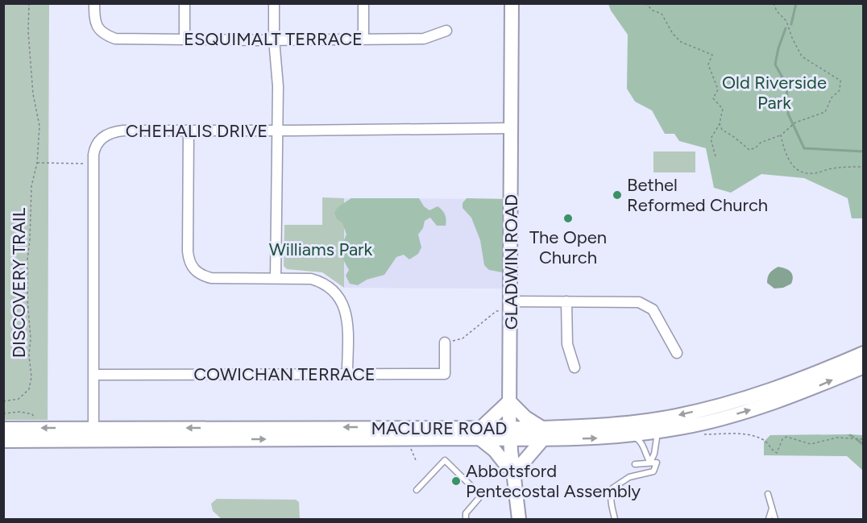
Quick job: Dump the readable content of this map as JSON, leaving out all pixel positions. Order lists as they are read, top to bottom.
{
  "streets": {
    "main road": ["GLADWIN ROAD", "MACLURE ROAD"],
    "street": ["ESQUIMALT TERRACE", "CHEHALIS DRIVE", "COWICHAN TERRACE"],
    "path": ["DISCOVERY TRAIL"]
  },
  "crossings": [
    ["CHEHALIS DRIVE", "GLADWIN ROAD"],
    ["CHEHALIS DRIVE", "COWICHAN TERRACE"],
    ["CHEHALIS DRIVE", "MACLURE ROAD"],
    ["GLADWIN ROAD", "MACLURE ROAD"]
  ],
  "parks": ["Old Riverside Park", "Williams Park"],
  "places": ["Bethel Reformed Church", "The Open Church", "Abbotsford Pentecostal Assembly"]
}
